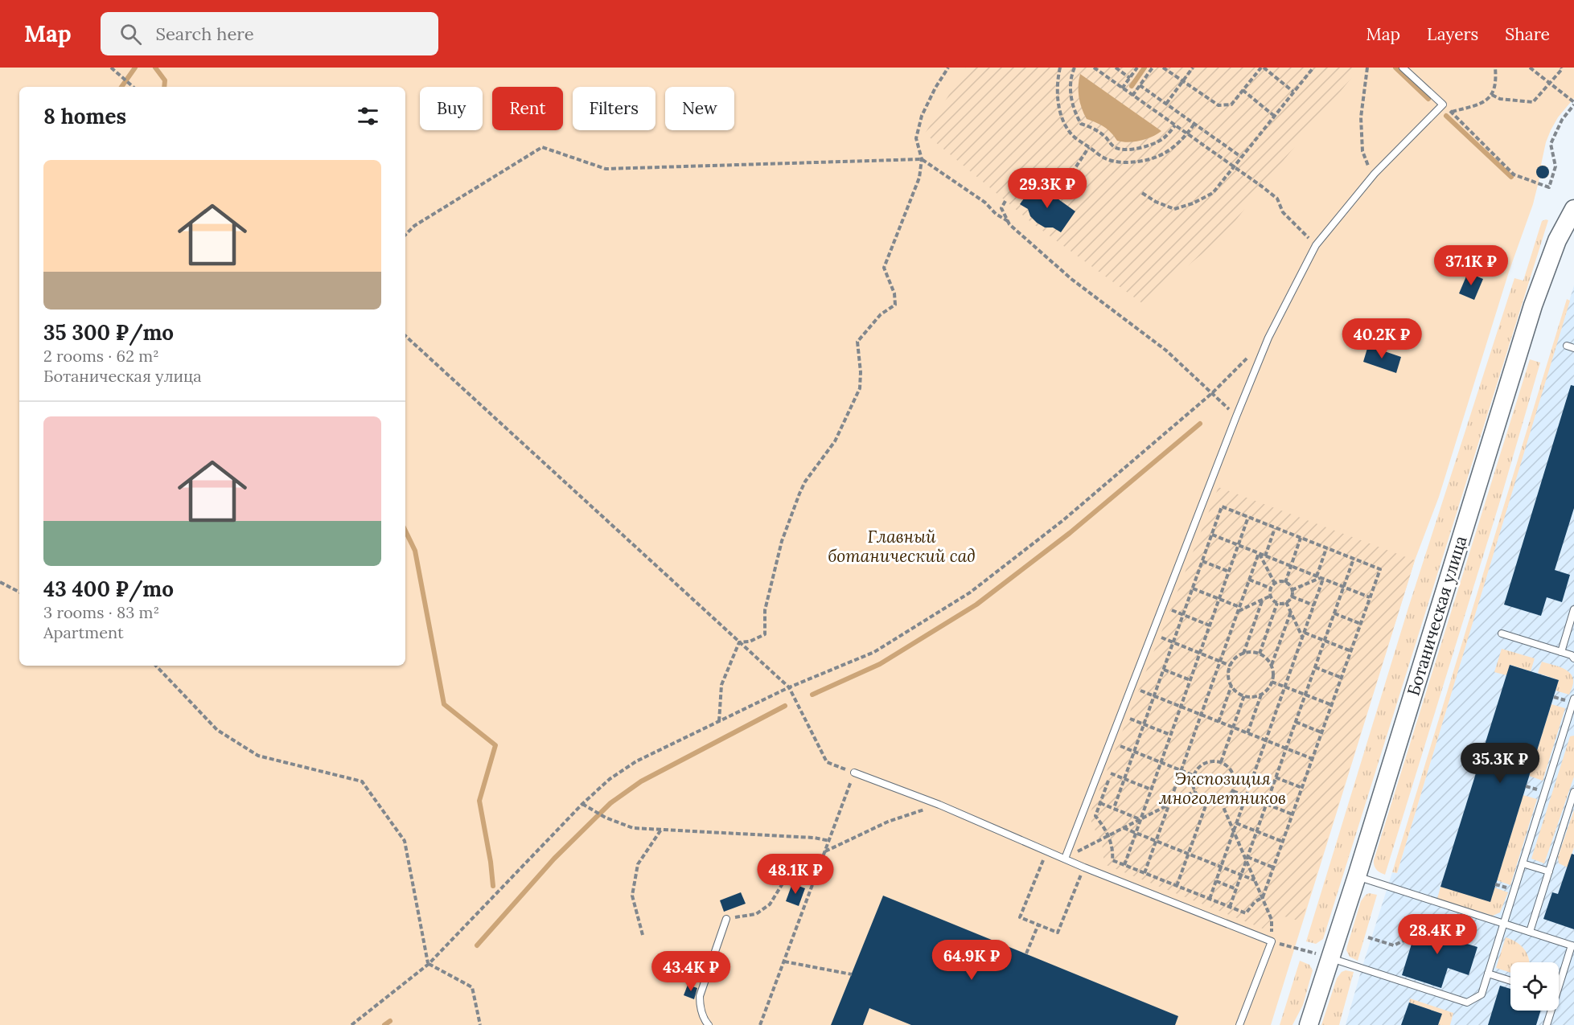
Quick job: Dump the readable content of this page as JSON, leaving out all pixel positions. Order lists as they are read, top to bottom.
{
  "streets": {
    "main road": ["Ботаническая улица"]
  },
  "parks": ["Главный ботанический сад", "Экспозиция многолетников"],
  "page": {
    "header": "Map",
    "search": "Search here",
    "nav": ["Map", "Layers", "Share"],
    "chip": [
      "Buy",
      "Rent",
      "Filters",
      "New"
    ],
    "heading": "8 homes",
    "list": [
      {
        "name": "35 300 ₽/mo",
        "note": "2 rooms · 62 m² · Ботаническая улица"
      },
      {
        "name": "43 400 ₽/mo",
        "note": "3 rooms · 83 m² · Apartment"
      }
    ],
    "price": [
      "29.3K ₽",
      "37.1K ₽",
      "40.2K ₽",
      "35.3K ₽",
      "48.1K ₽",
      "28.4K ₽",
      "64.9K ₽",
      "43.4K ₽"
    ]
  }
}
